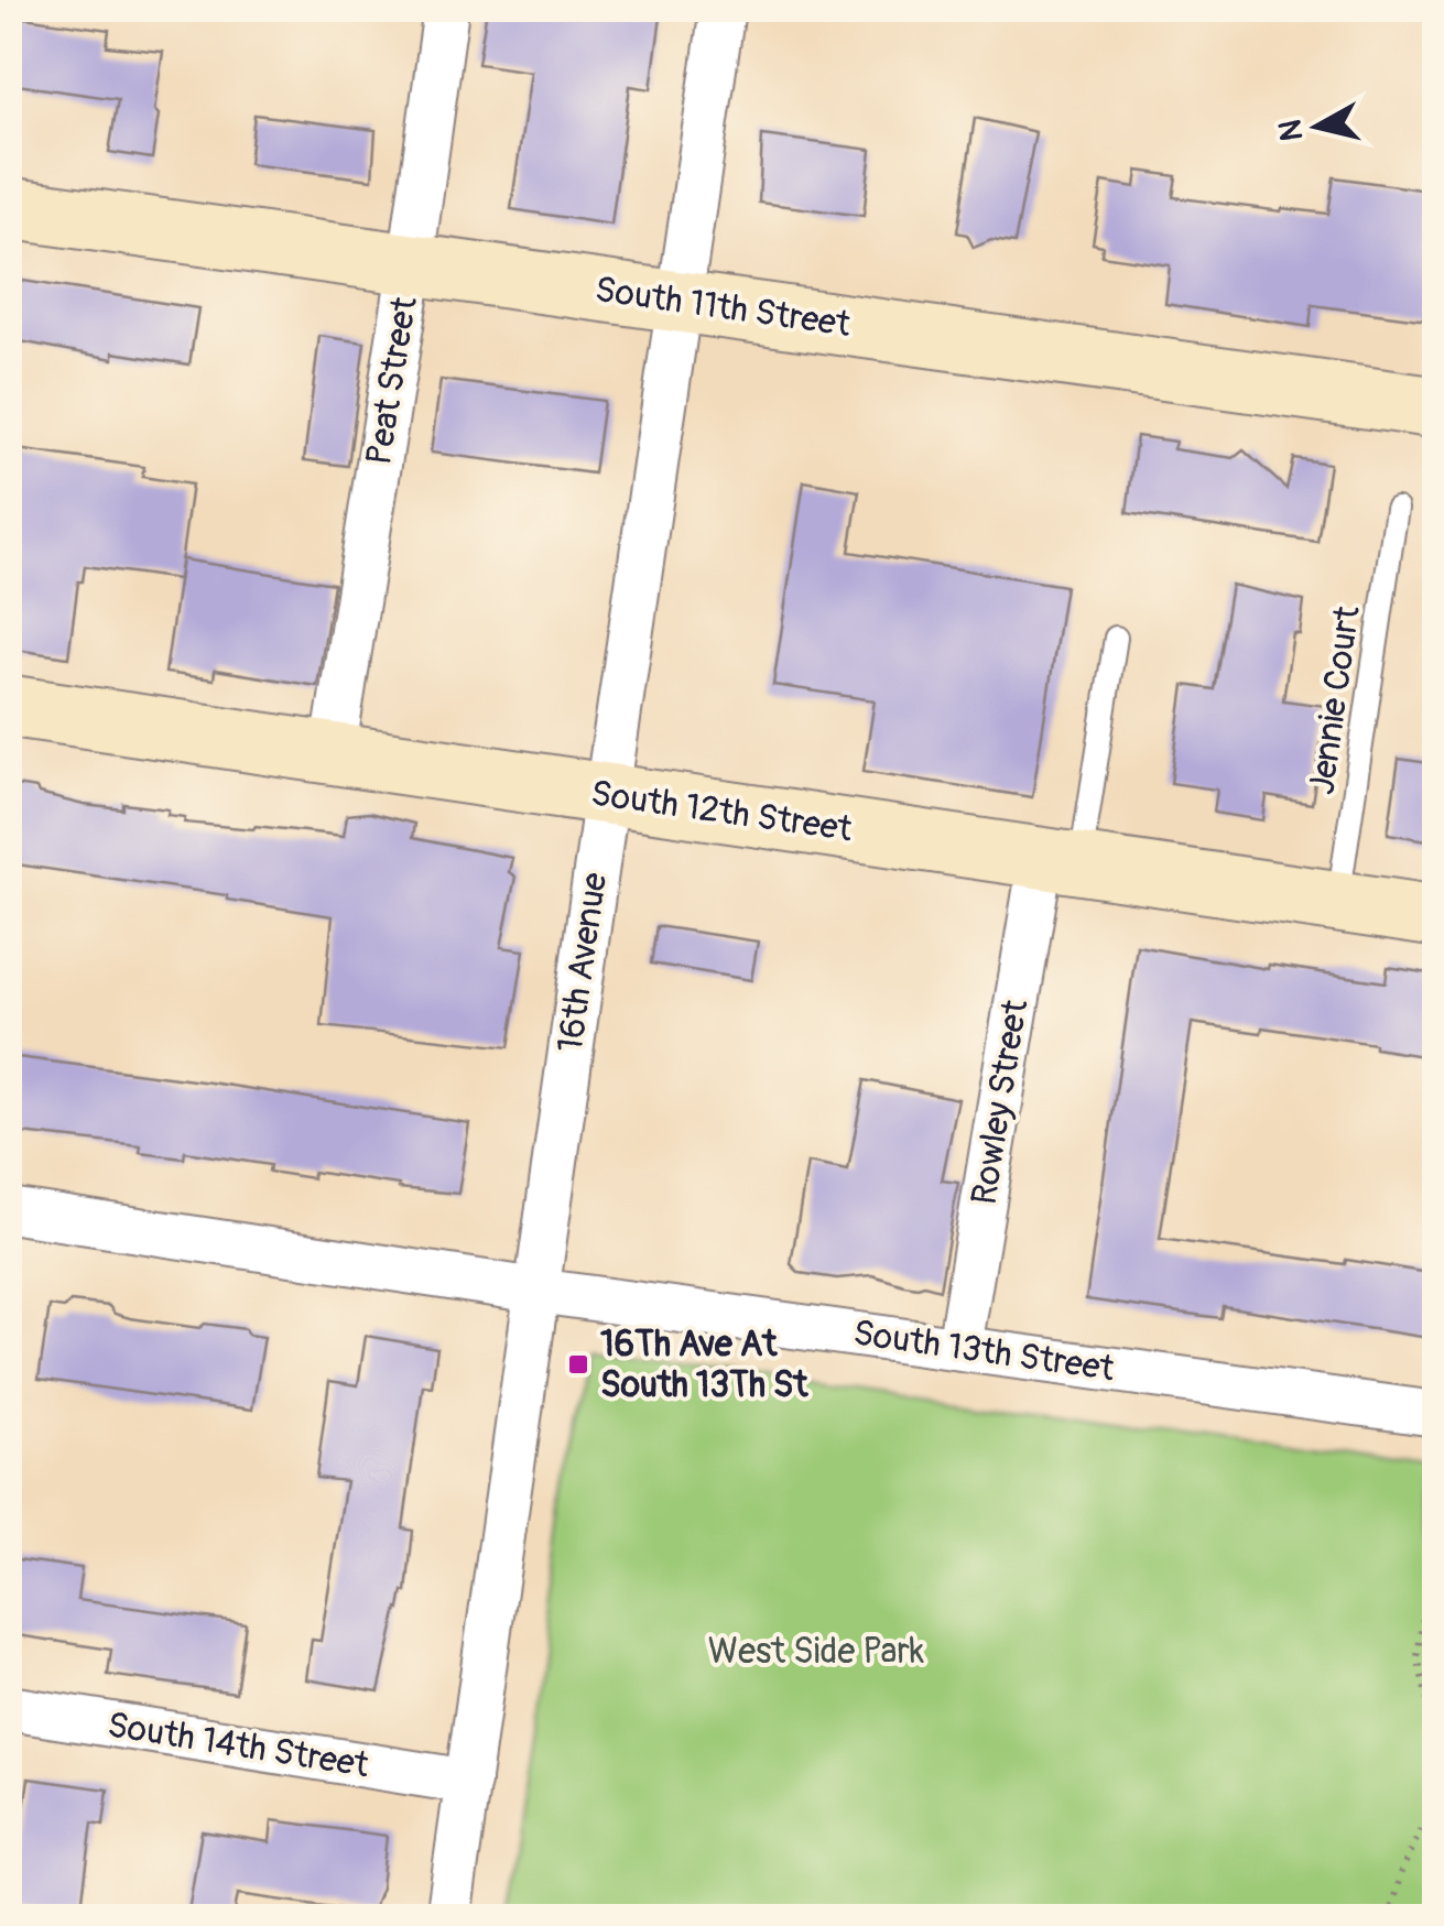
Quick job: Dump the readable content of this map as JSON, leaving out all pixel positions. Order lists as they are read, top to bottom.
{
  "streets": {
    "street": [
      "South 11th Street",
      "Peat Street",
      "South 12th Street",
      "16th Avenue",
      "Rowley Street",
      "South 13th Street",
      "South 14th Street"
    ],
    "lane": ["Jennie Court"]
  },
  "crossings": [
    ["South 11th Street", "Peat Street"],
    ["South 11th Street", "16th Avenue"],
    ["Peat Street", "South 12th Street"],
    ["Jennie Court", "South 12th Street"],
    ["South 12th Street", "16th Avenue"],
    ["South 12th Street", "Rowley Street"],
    ["16th Avenue", "South 13th Street"],
    ["16th Avenue", "South 14th Street"],
    ["Rowley Street", "South 13th Street"]
  ],
  "parks": ["West Side Park"],
  "places": {
    "transit": ["16Th Ave At South 13Th St"]
  },
  "north": "left"
}
